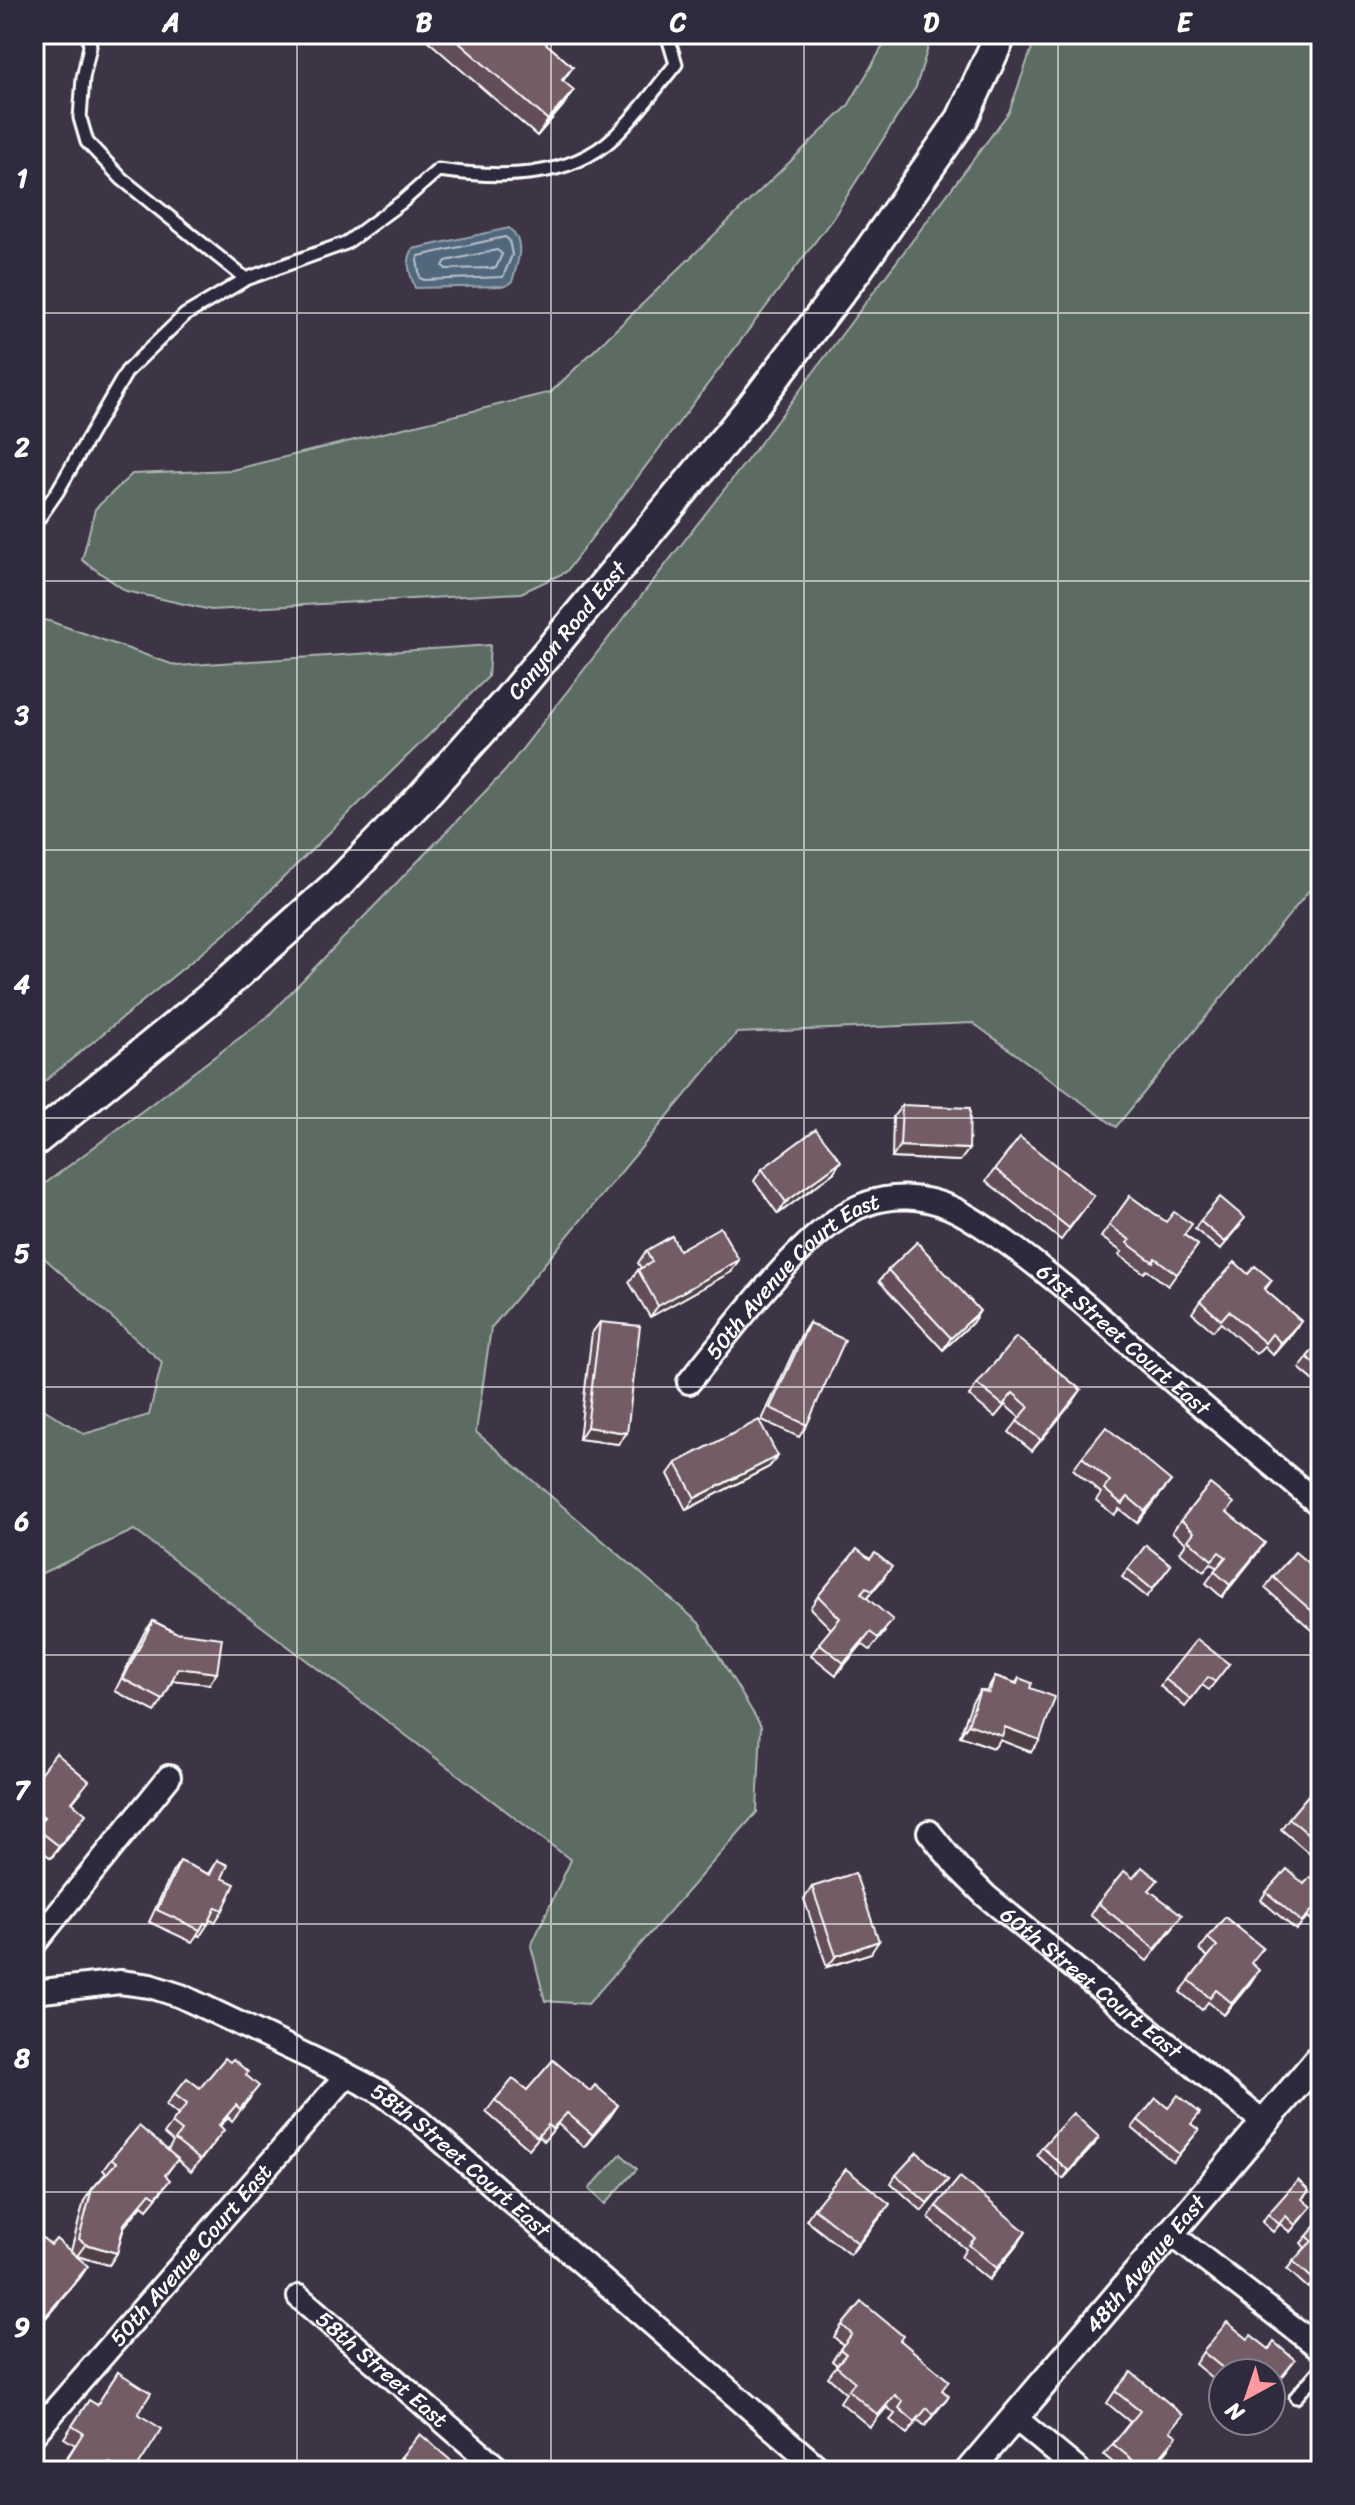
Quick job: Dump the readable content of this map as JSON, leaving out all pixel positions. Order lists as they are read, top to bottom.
{
  "streets": {
    "main road": ["Canyon Road East"],
    "street": [
      "50th Avenue Court East",
      "61st Street Court East",
      "60th Street Court East",
      "58th Street Court East",
      "48th Avenue East",
      "58th Street East"
    ]
  },
  "crossings": [
    ["50th Avenue Court East", "61st Street Court East"],
    ["50th Avenue Court East", "58th Street Court East"],
    ["60th Street Court East", "48th Avenue East"]
  ],
  "north": "bottom left",
  "grid": {
    "columns": [
      "A",
      "B",
      "C",
      "D",
      "E"
    ],
    "rows": [
      "1",
      "2",
      "3",
      "4",
      "5",
      "6",
      "7",
      "8",
      "9"
    ]
  }
}
